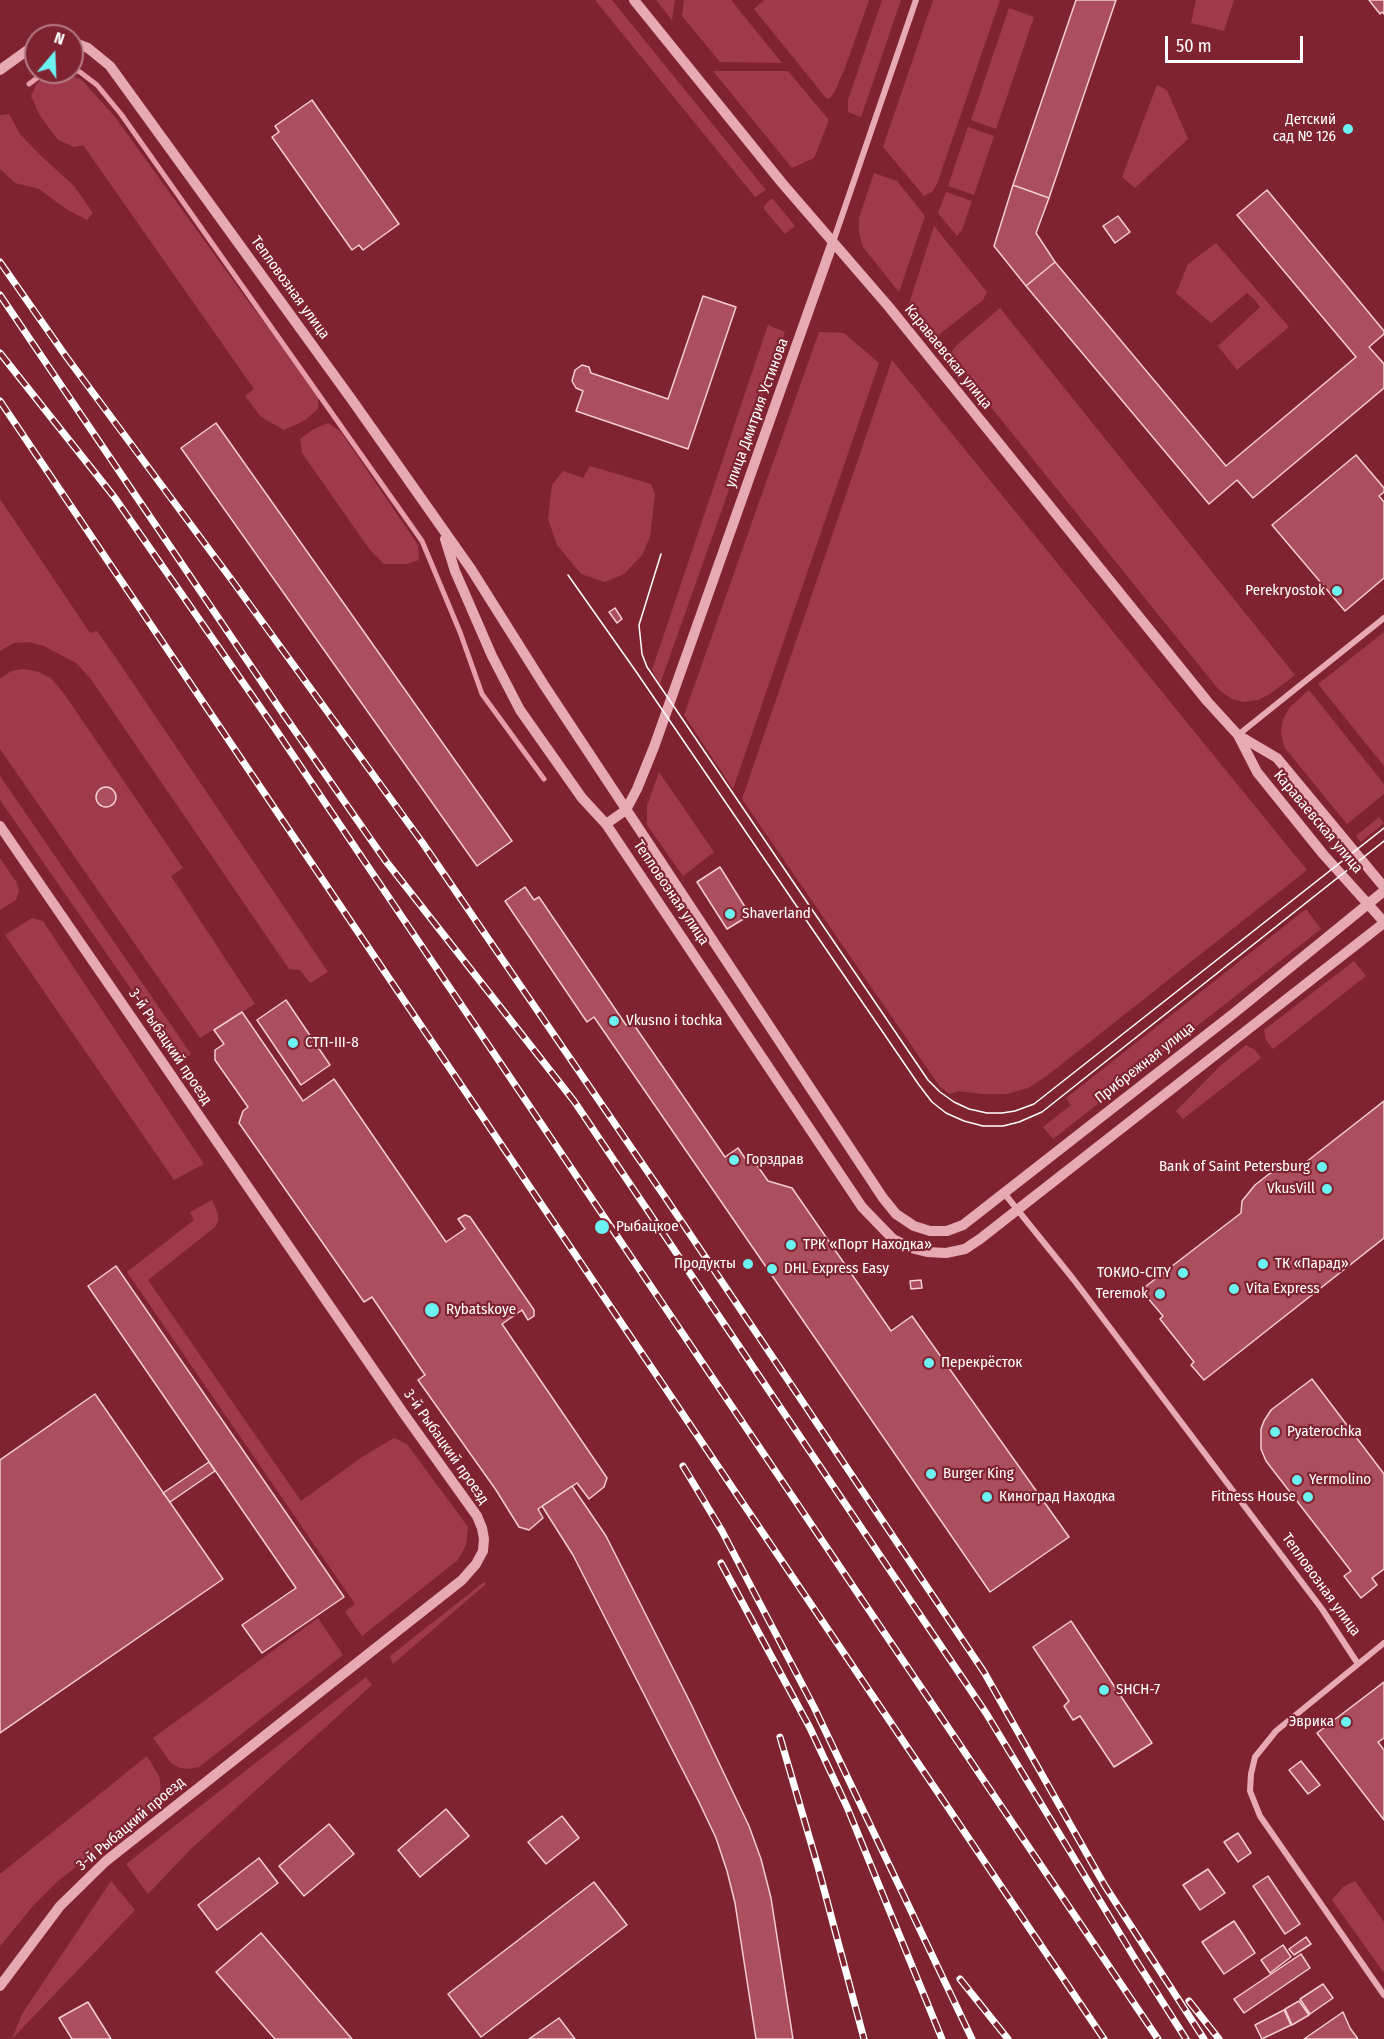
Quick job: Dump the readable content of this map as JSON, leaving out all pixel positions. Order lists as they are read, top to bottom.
{
  "streets": {
    "street": [
      "Тепловозная улица",
      "Караваевская улица",
      "улица Дмитрия Устинова",
      "3-й Рыбацкий проезд",
      "Прибрежная улица"
    ]
  },
  "crossings": [
    ["Тепловозная улица", "улица Дмитрия Устинова"],
    ["Тепловозная улица", "Прибрежная улица"],
    ["Караваевская улица", "улица Дмитрия Устинова"],
    ["Караваевская улица", "Прибрежная улица"]
  ],
  "places": [
    "Детский сад № 126",
    "Perekryostok",
    "Shaverland",
    "Vkusno i tochka",
    "СТП-III-8",
    "Горздрав",
    "Bank of Saint Petersburg",
    "VkusVill",
    "Рыбацкое",
    "ТРК «Порт Находка»",
    "Продукты",
    "ТК «Парад»",
    "DHL Express Easy",
    "ТОКИО-CITY",
    "Vita Express",
    "Teremok",
    "Rybatskoye",
    "Перекрёсток",
    "Pyaterochka",
    "Burger King",
    "Yermolino",
    "Киноград Находка",
    "Fitness House",
    "SHCH-7",
    "Эврика"
  ],
  "scale_bar": "50 m",
  "north": "top"
}
